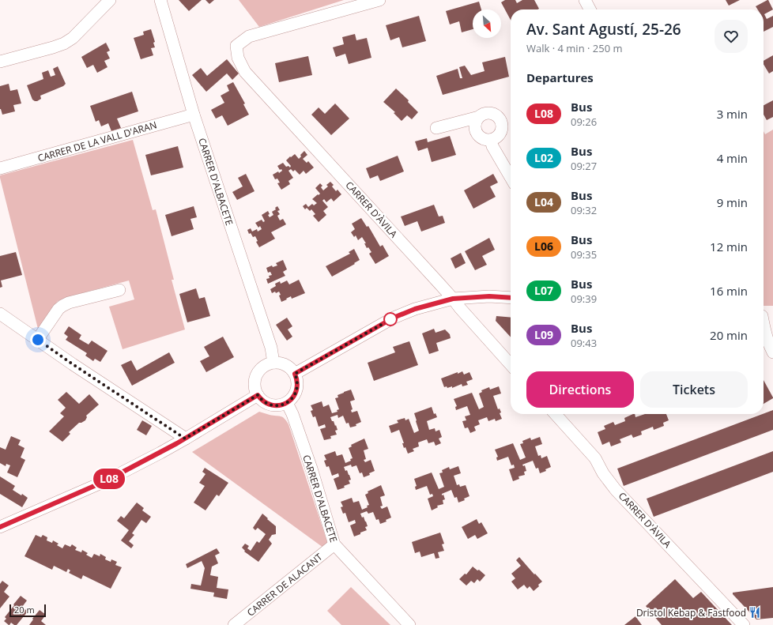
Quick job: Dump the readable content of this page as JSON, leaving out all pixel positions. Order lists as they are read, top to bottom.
{
  "streets": {
    "street": [
      "CARRER DE LA VALL D'ARAN",
      "CARRER D'ALBACETE",
      "CARRER D'ÀVILA",
      "CARRER DE ALACANT"
    ]
  },
  "crossings": [
    ["CARRER DE LA VALL D'ARAN", "CARRER D'ALBACETE"],
    ["CARRER D'ALBACETE", "CARRER DE ALACANT"]
  ],
  "places": {
    "restaurant": ["Dristol Kebap & Fastfood"]
  },
  "lines": ["bus line L08"],
  "scale_bar": "20 m",
  "north": "bottom right",
  "page": {
    "on_map": "L08",
    "heading": [
      ["Av. Sant Agustí, 25-26", "Walk · 4 min · 250 m"],
      "Departures"
    ],
    "list": [
      {
        "mark": "L08",
        "name": "Bus",
        "note": "09:26",
        "value": "3 min"
      },
      {
        "mark": "L02",
        "name": "Bus",
        "note": "09:27",
        "value": "4 min"
      },
      {
        "mark": "L04",
        "name": "Bus",
        "note": "09:32",
        "value": "9 min"
      },
      {
        "mark": "L06",
        "name": "Bus",
        "note": "09:35",
        "value": "12 min"
      },
      {
        "mark": "L07",
        "name": "Bus",
        "note": "09:39",
        "value": "16 min"
      },
      {
        "mark": "L09",
        "name": "Bus",
        "note": "09:43",
        "value": "20 min"
      }
    ],
    "buttons": ["Directions", "Tickets"],
    "scale": "20 m"
  }
}
